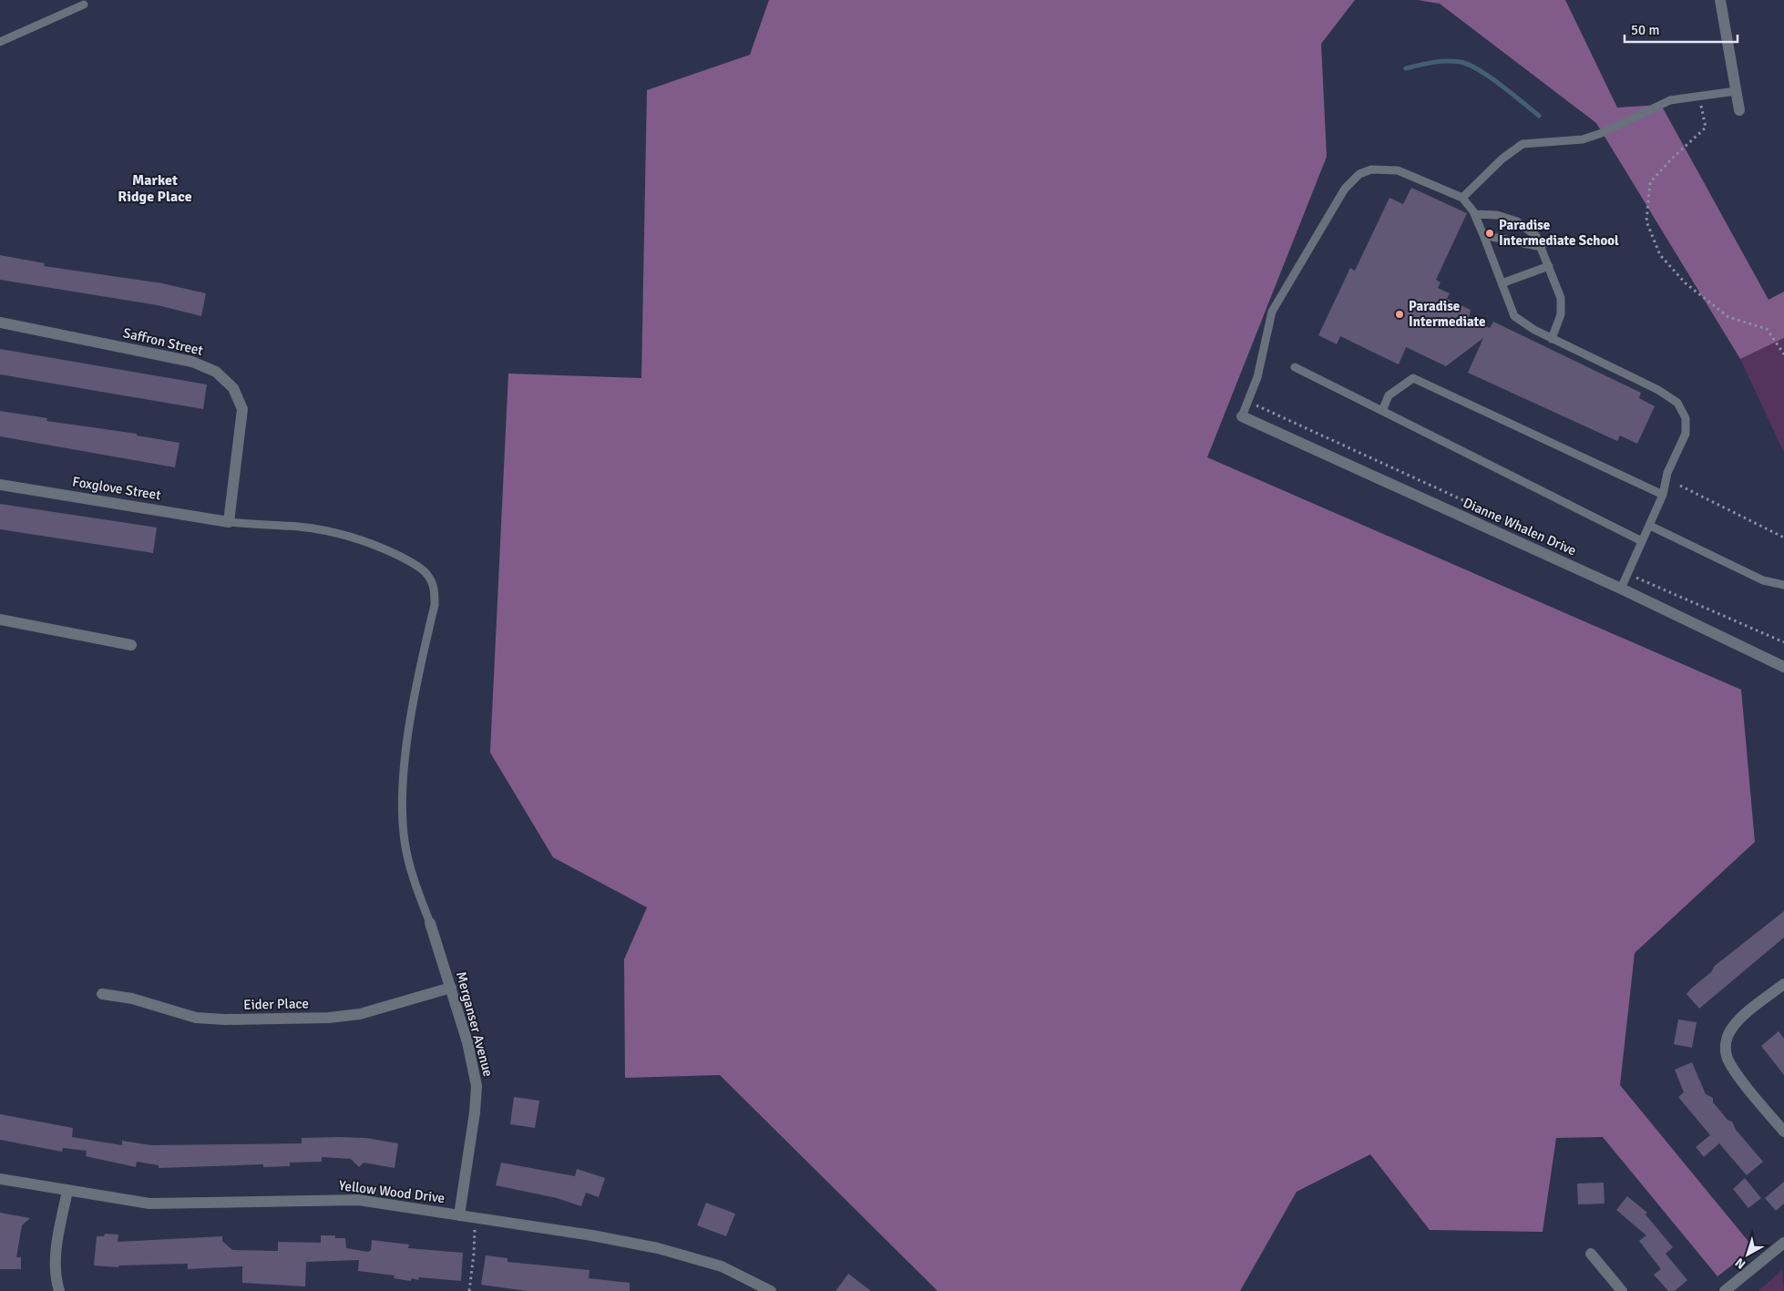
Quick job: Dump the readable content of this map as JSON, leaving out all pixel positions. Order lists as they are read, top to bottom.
{
  "streets": {
    "street": [
      "Saffron Street",
      "Foxglove Street",
      "Dianne Whalen Drive",
      "Eider Place",
      "Merganser Avenue",
      "Yellow Wood Drive"
    ]
  },
  "crossings": [
    ["Saffron Street", "Foxglove Street"],
    ["Eider Place", "Merganser Avenue"],
    ["Merganser Avenue", "Yellow Wood Drive"]
  ],
  "districts": ["Market Ridge Place"],
  "places": ["Paradise Intermediate School", "Paradise Intermediate"],
  "scale_bar": "50 m",
  "north": "bottom left"
}
